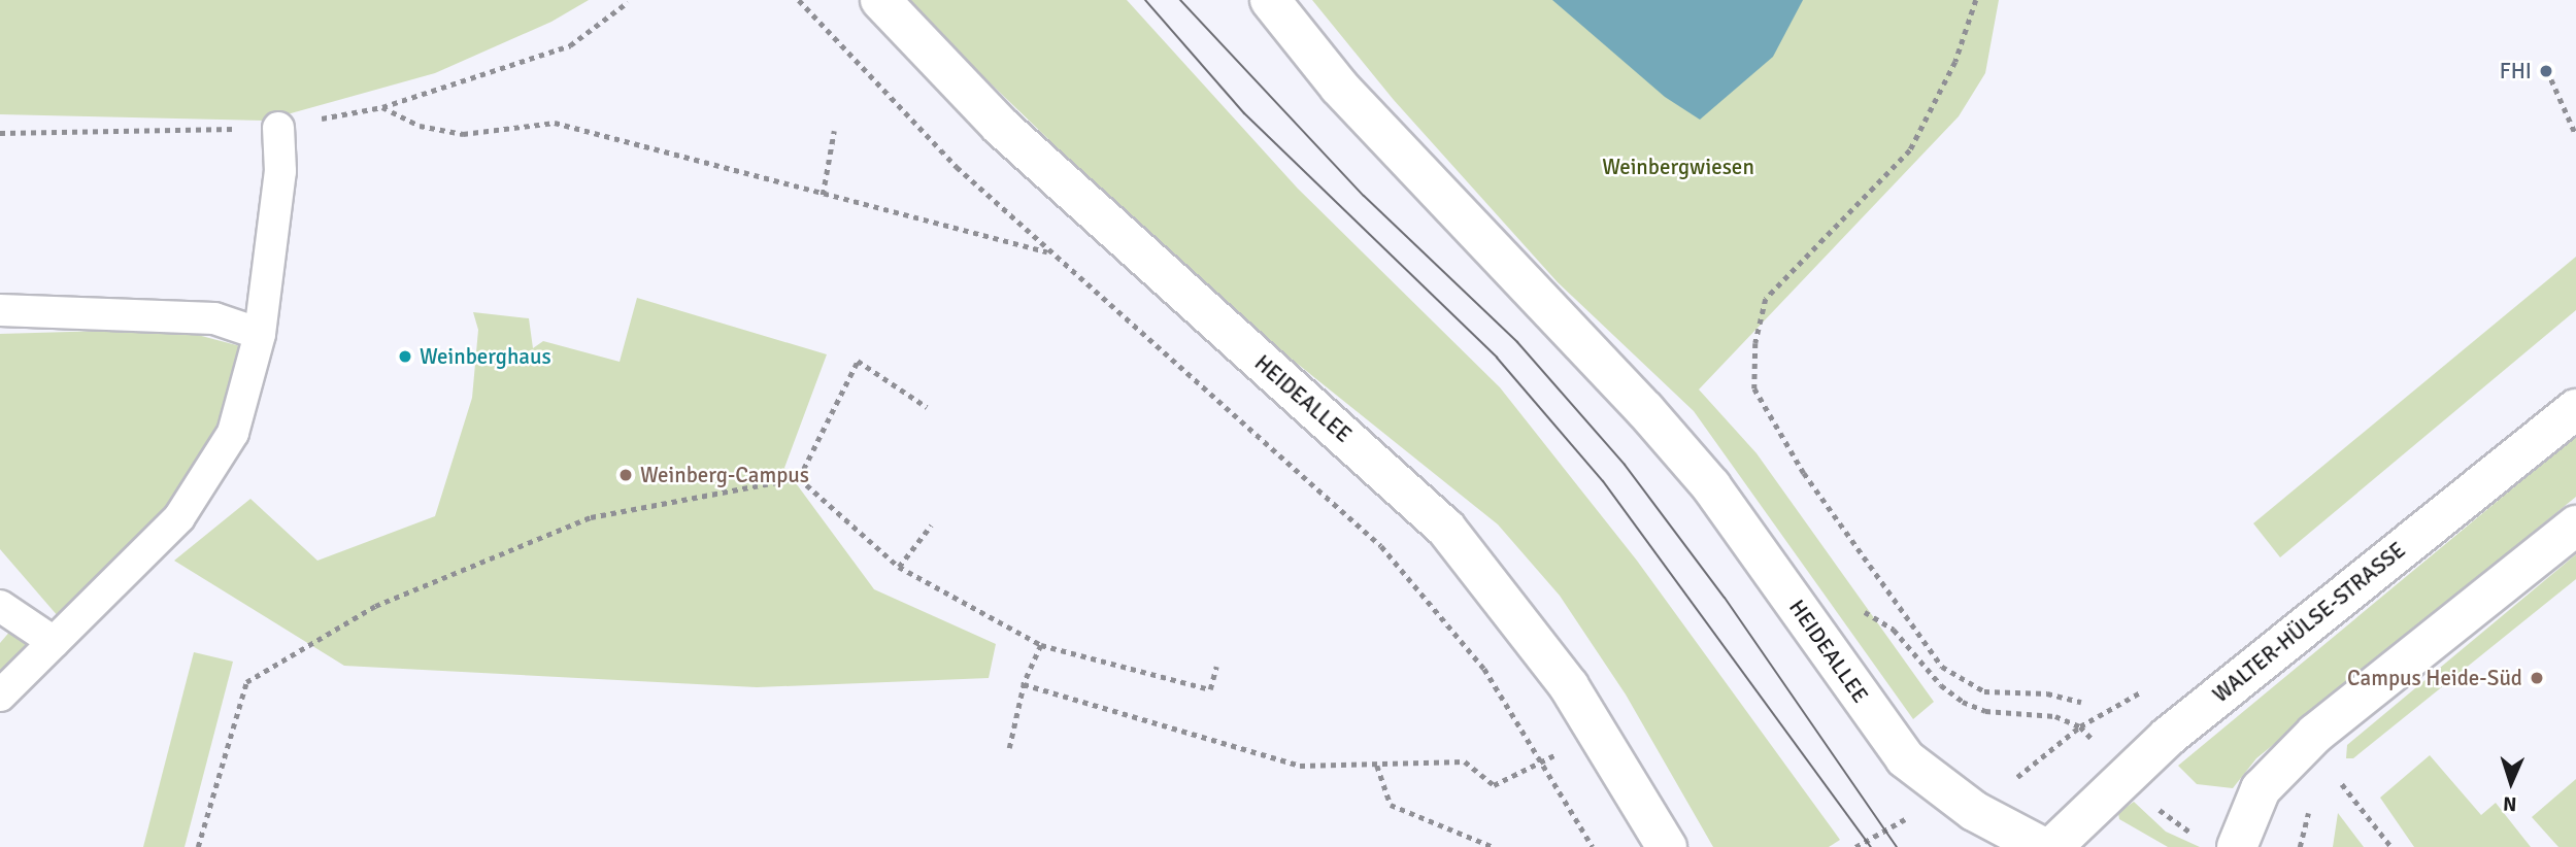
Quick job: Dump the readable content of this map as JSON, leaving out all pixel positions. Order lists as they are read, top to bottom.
{
  "streets": {
    "main road": ["HEIDEALLEE", "WALTER-HÜLSE-STRASSE"]
  },
  "parks": ["Weinbergwiesen"],
  "places": [
    "FHI",
    "Weinberghaus",
    "Weinberg-Campus",
    "Campus Heide-Süd"
  ],
  "north": "bottom"
}
